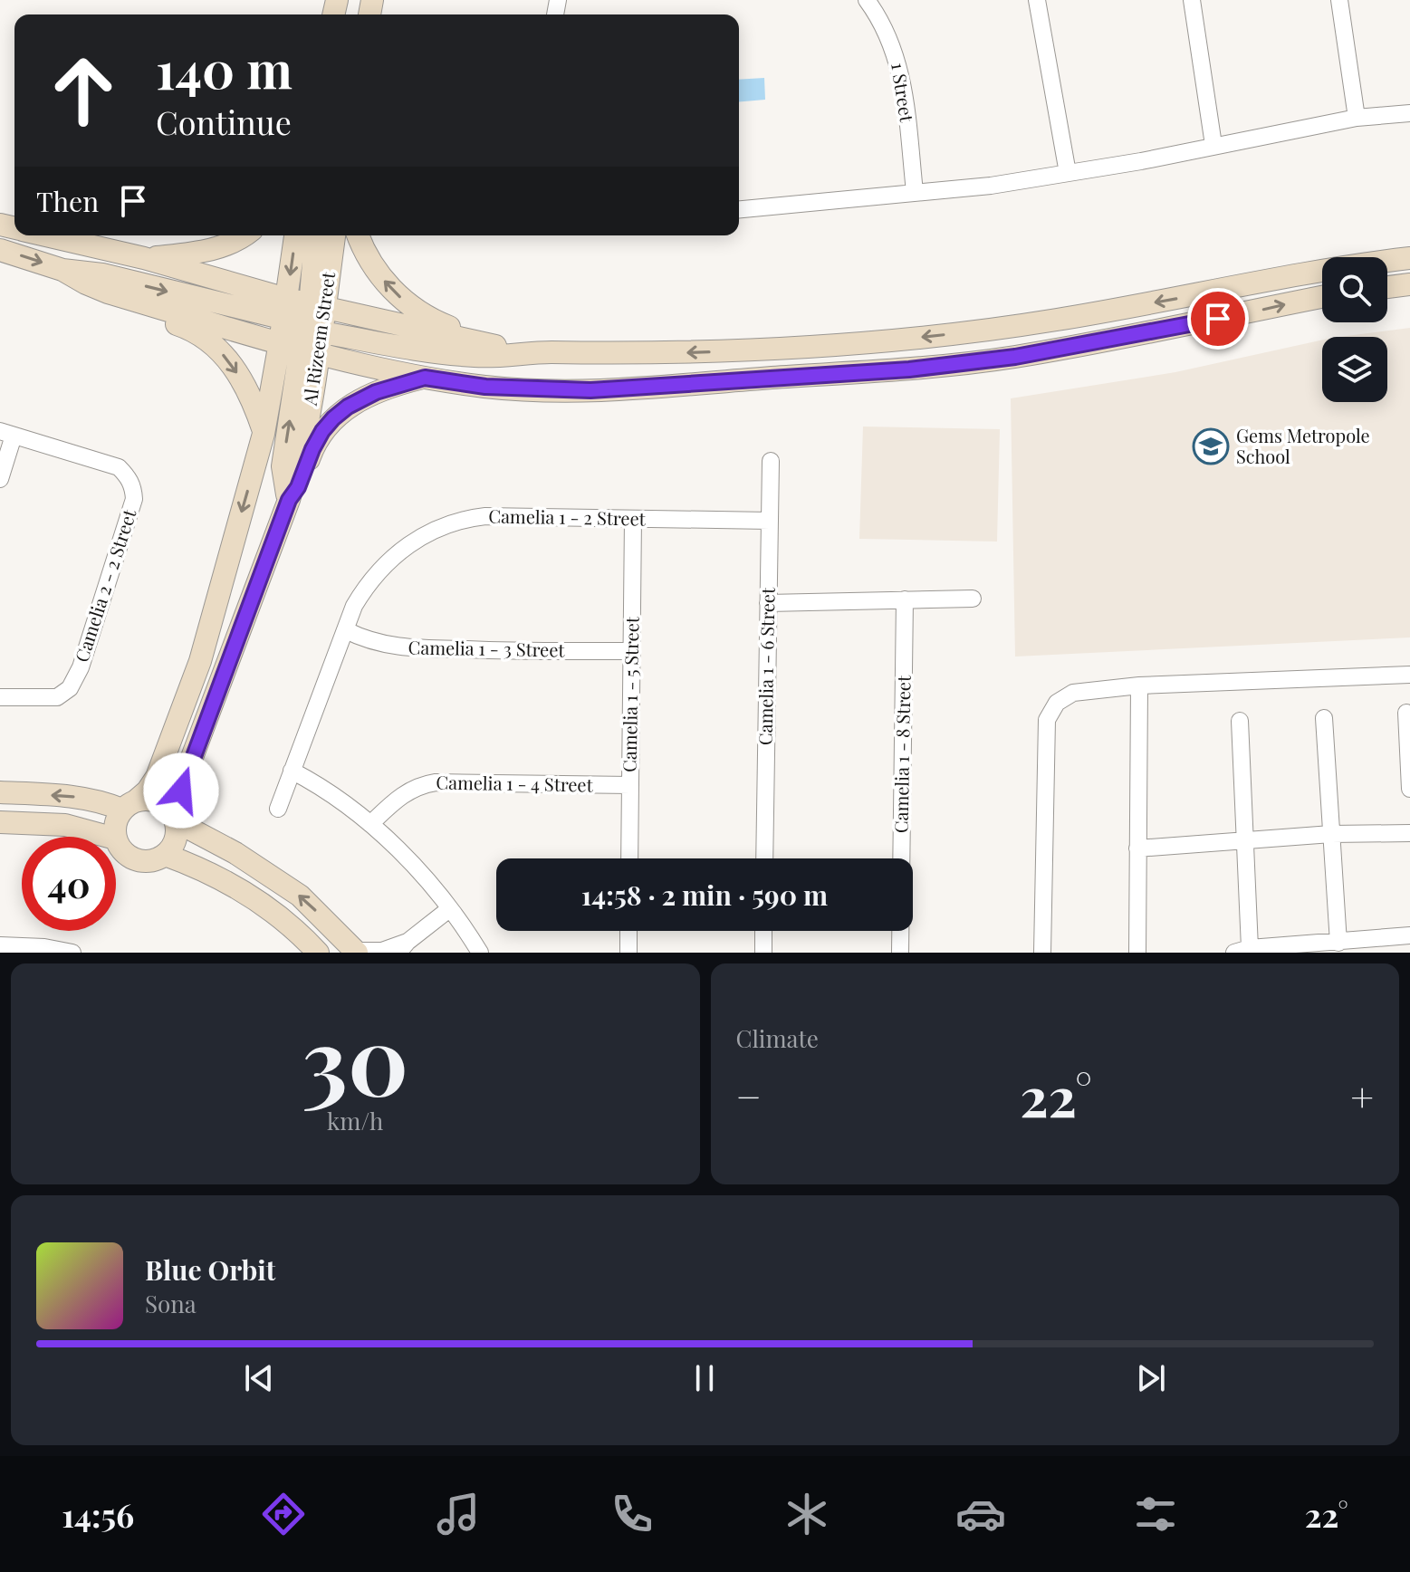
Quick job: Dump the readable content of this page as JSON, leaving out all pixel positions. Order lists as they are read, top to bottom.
{
  "streets": {
    "street": [
      "1 Street",
      "Al Rizeem Street",
      "Camelia 1 - 2 Street",
      "Camelia 2 - 2 Street",
      "Camelia 1 - 3 Street",
      "Camelia 1 - 6 Street",
      "Camelia 1 - 5 Street",
      "Camelia 1 - 8 Street",
      "Camelia 1 - 4 Street"
    ]
  },
  "crossings": [
    ["Camelia 1 - 2 Street", "Camelia 1 - 3 Street"],
    ["Camelia 1 - 2 Street", "Camelia 1 - 6 Street"],
    ["Camelia 1 - 2 Street", "Camelia 1 - 5 Street"],
    ["Camelia 1 - 3 Street", "Camelia 1 - 5 Street"],
    ["Camelia 1 - 5 Street", "Camelia 1 - 4 Street"]
  ],
  "places": {
    "school or university": ["Gems Metropole School"]
  },
  "page": {
    "turn": ["140 m", "Continue"],
    "then": "Then",
    "limit": "40",
    "trip": "14:58 · 2 min · 590 m",
    "tile": [
      ["30", "km/h"],
      "Climate"
    ],
    "heat": ["−", "22°", "+"],
    "song": ["Blue Orbit", "Sona"],
    "tabs": ["14:56", "22°"]
  }
}
